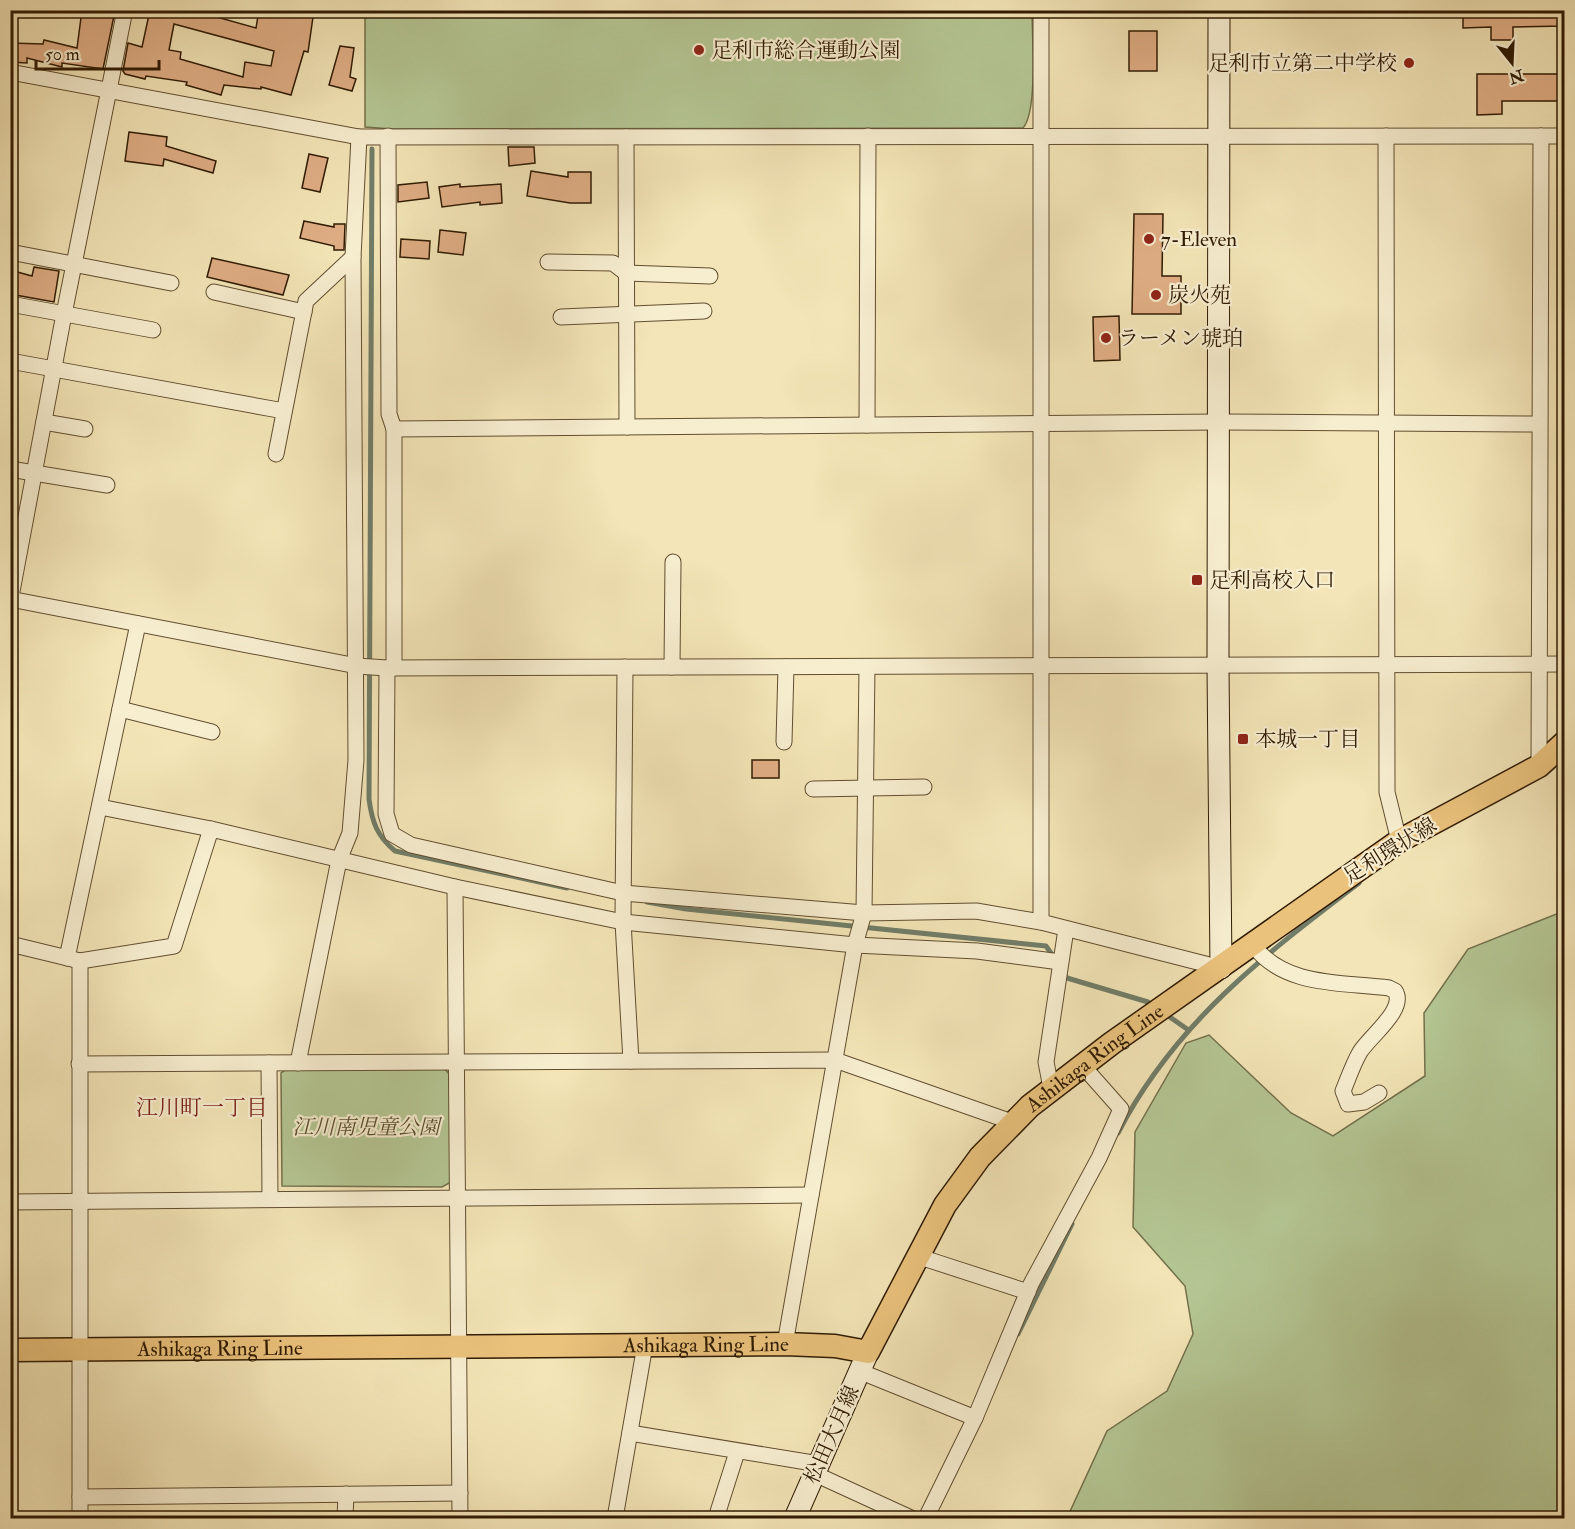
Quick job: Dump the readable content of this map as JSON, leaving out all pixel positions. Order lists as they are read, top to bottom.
{
  "streets": {
    "main road": ["足利環状線", "Ashikaga Ring Line"],
    "street": ["松田大月線"]
  },
  "crossings": [
    ["足利環状線", "Ashikaga Ring Line"],
    ["Ashikaga Ring Line", "松田大月線"]
  ],
  "districts": ["江川町一丁目"],
  "parks": ["江川南児童公園"],
  "places": {
    "other": [
      "足利市総合運動公園",
      "足利市立第二中学校",
      "7-Eleven",
      "炭火苑",
      "ラーメン琥珀"
    ],
    "transit": ["足利高校入口", "本城一丁目"]
  },
  "scale_bar": "50 m",
  "north": "bottom"
}
